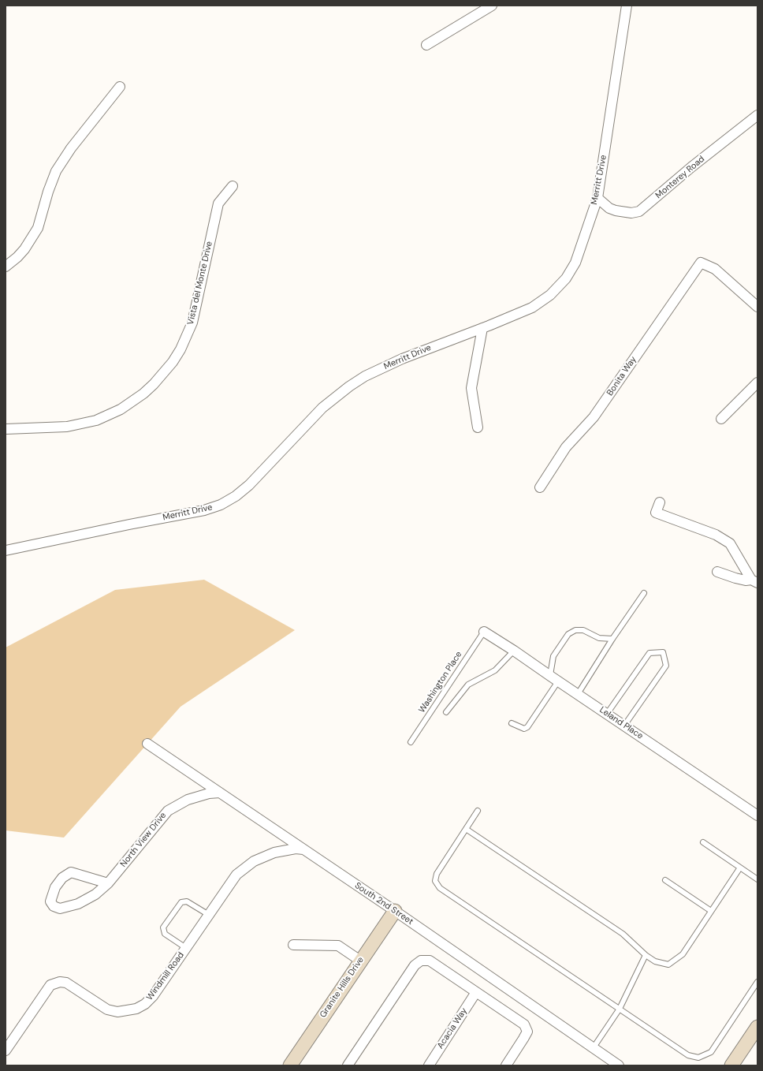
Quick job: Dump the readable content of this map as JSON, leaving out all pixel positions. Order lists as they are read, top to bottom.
{
  "streets": {
    "street": [
      "Monterey Road",
      "Merritt Drive",
      "Vista del Monte Drive",
      "Bonita Way",
      "Leland Place",
      "North View Drive",
      "South 2nd Street",
      "Windmill Road",
      "Granite Hills Drive",
      "Acacia Way"
    ],
    "lane": ["Washington Place"]
  },
  "crossings": [
    ["Monterey Road", "Merritt Drive"],
    ["Washington Place", "Leland Place"],
    ["North View Drive", "South 2nd Street"],
    ["South 2nd Street", "Windmill Road"],
    ["South 2nd Street", "Granite Hills Drive"]
  ]
}
